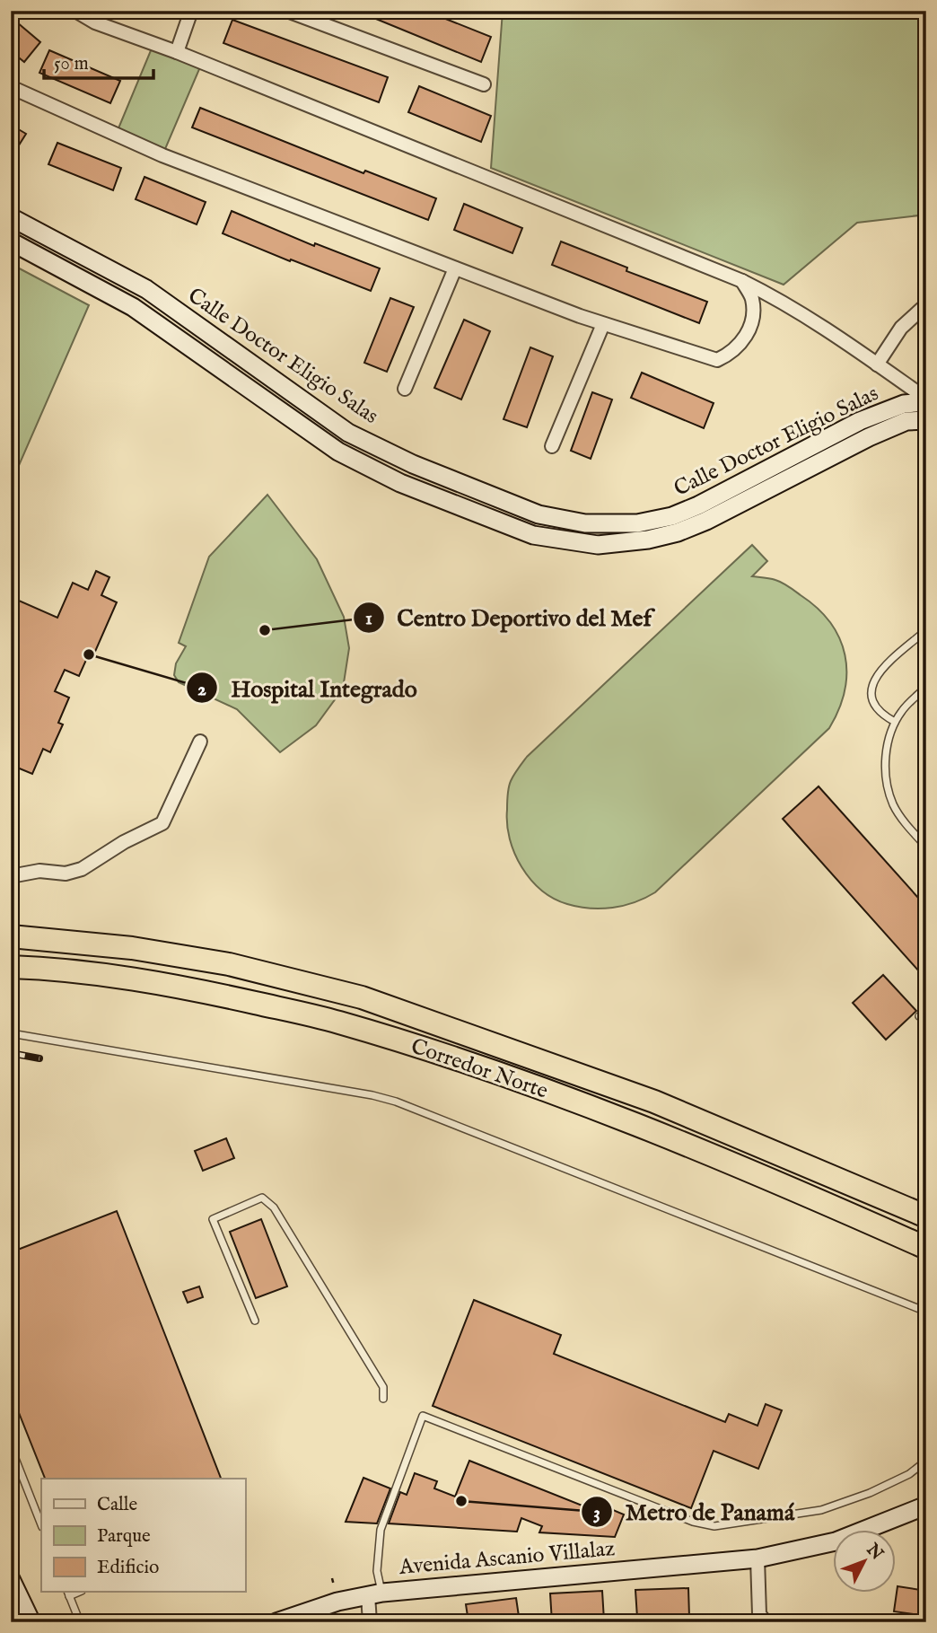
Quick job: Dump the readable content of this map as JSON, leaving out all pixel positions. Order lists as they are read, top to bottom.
{
  "streets": {
    "highway": ["Corredor Norte"],
    "street": ["Calle Doctor Eligio Salas", "Avenida Ascanio Villalaz"]
  },
  "places": ["Centro Deportivo del Mef", "Hospital Integrado", "Metro de Panamá"],
  "legend": ["Calle", "Parque", "Edificio"],
  "scale_bar": "50 m",
  "north": "top right"
}
